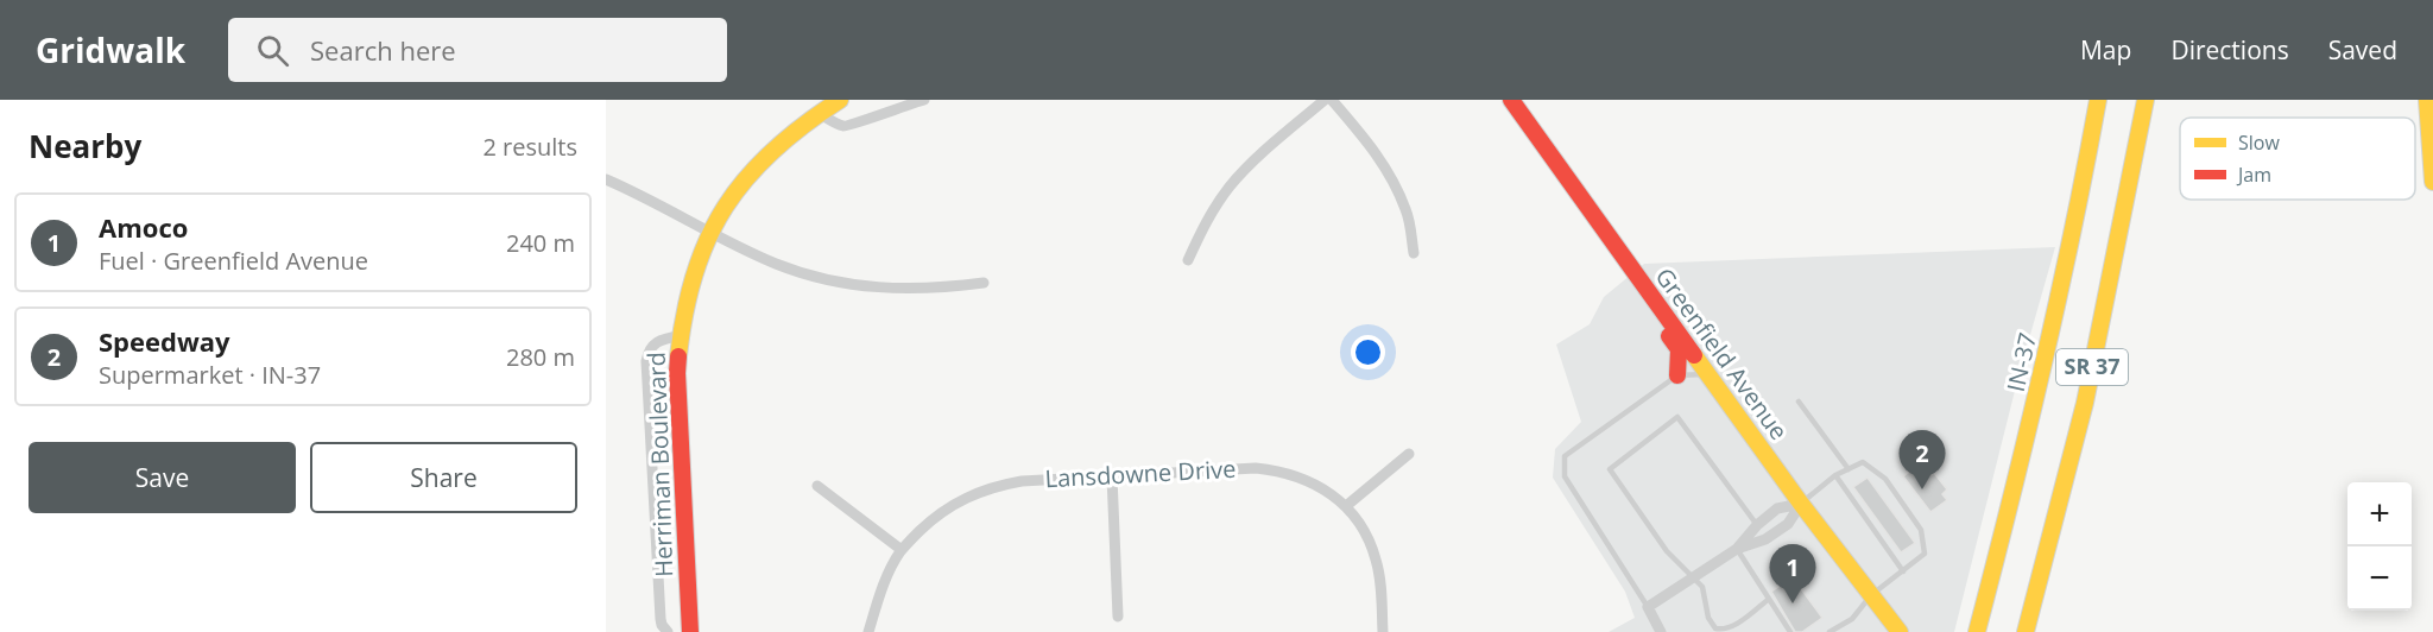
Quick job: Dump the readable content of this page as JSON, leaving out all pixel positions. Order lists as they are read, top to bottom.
{
  "streets": {
    "main road": [
      "Greenfield Avenue",
      "IN-37",
      "SR 37",
      "Herriman Boulevard"
    ],
    "street": ["Lansdowne Drive"]
  },
  "legend": ["Slow", "Jam"],
  "page": {
    "header": "Gridwalk",
    "search": "Search here",
    "nav": ["Map", "Directions", "Saved"],
    "heading": ["Nearby", "2 results"],
    "list": [
      {
        "mark": "1",
        "name": "Amoco",
        "note": "Fuel · Greenfield Avenue",
        "value": "240 m"
      },
      {
        "mark": "2",
        "name": "Speedway",
        "note": "Supermarket · IN-37",
        "value": "280 m"
      }
    ],
    "buttons": ["Save", "Share"],
    "pins": ["2", "1"],
    "map_buttons": ["+", "−"]
  }
}
